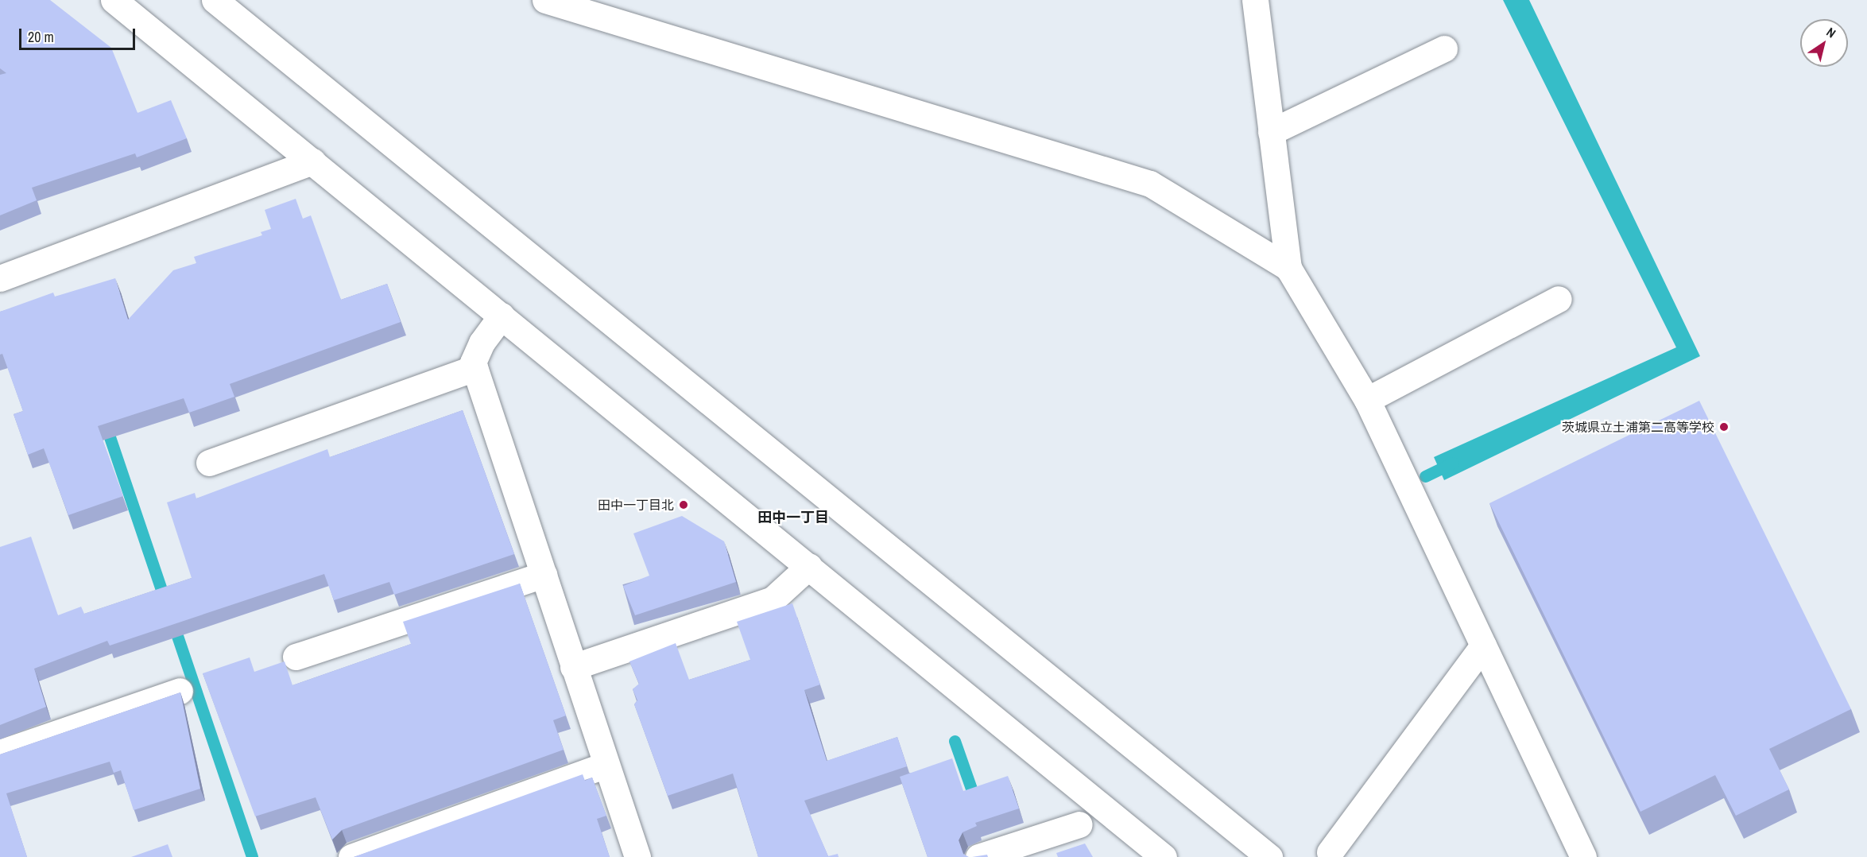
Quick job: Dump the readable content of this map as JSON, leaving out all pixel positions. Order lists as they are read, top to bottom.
{
  "districts": ["田中一丁目"],
  "places": ["茨城県立土浦第二高等学校", "田中一丁目北"],
  "scale_bar": "20 m",
  "north": "top right"
}
